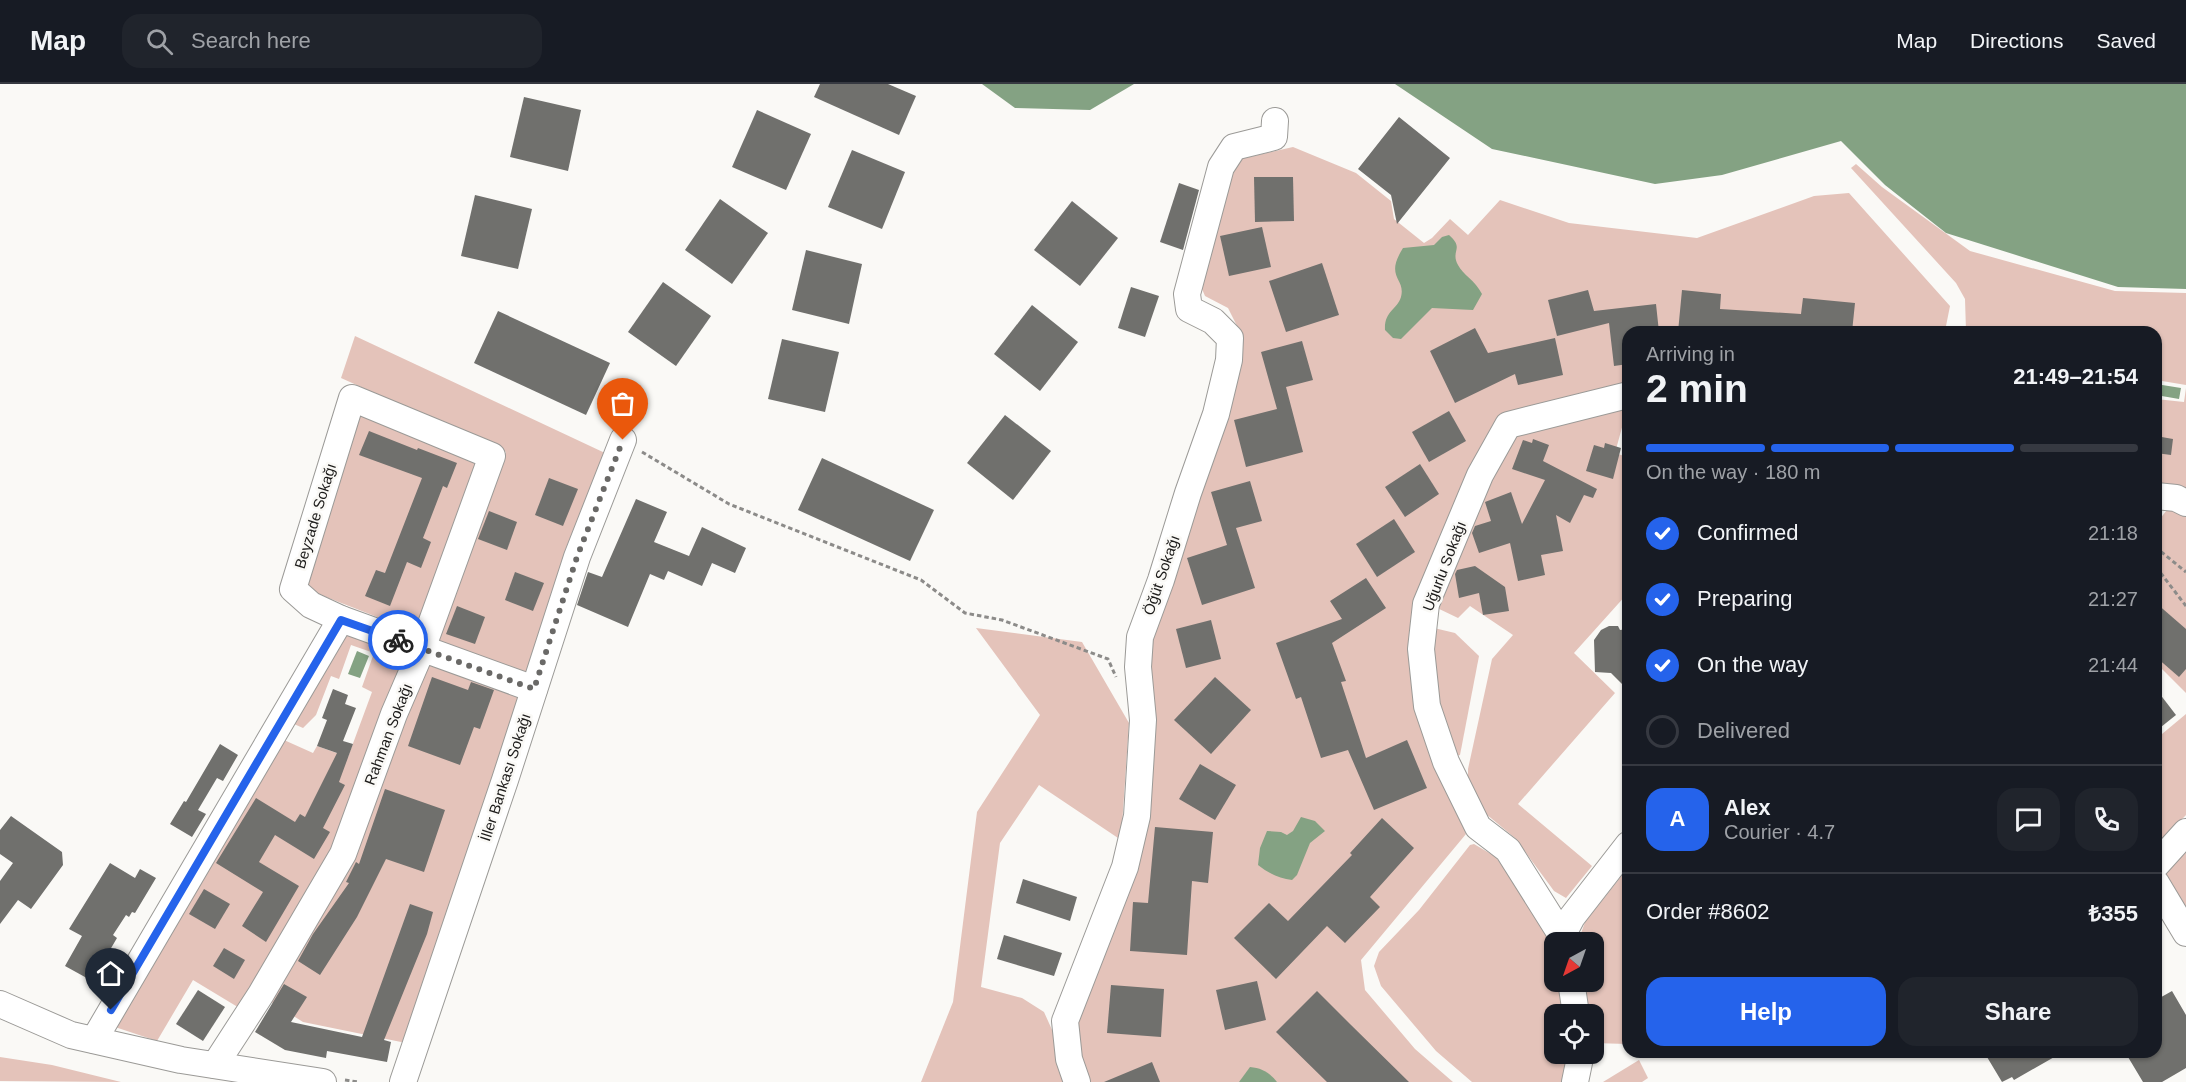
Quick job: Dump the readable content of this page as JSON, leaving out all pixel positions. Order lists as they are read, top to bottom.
{
  "streets": {
    "street": [
      "Beyzade Sokağı",
      "Uğurlu Sokağı",
      "Öğüt Sokağı",
      "Rahman Sokağı",
      "İller Bankası Sokağı"
    ]
  },
  "crossings": [
    ["Beyzade Sokağı", "Rahman Sokağı"],
    ["Beyzade Sokağı", "İller Bankası Sokağı"]
  ],
  "north": "bottom left",
  "page": {
    "header": "Map",
    "search": "Search here",
    "nav": ["Map", "Directions", "Saved"],
    "heading": ["2 min", "Arriving in", "21:49–21:54"],
    "panel": [
      "Alex",
      "Courier · 4.7",
      "Order #8602",
      "₺355"
    ],
    "bar": "On the way · 180 m",
    "list": [
      ["Confirmed", "21:18"],
      ["Preparing", "21:27"],
      ["On the way", "21:44"],
      "Delivered"
    ],
    "round": "A",
    "buttons": ["Help", "Share"]
  }
}
